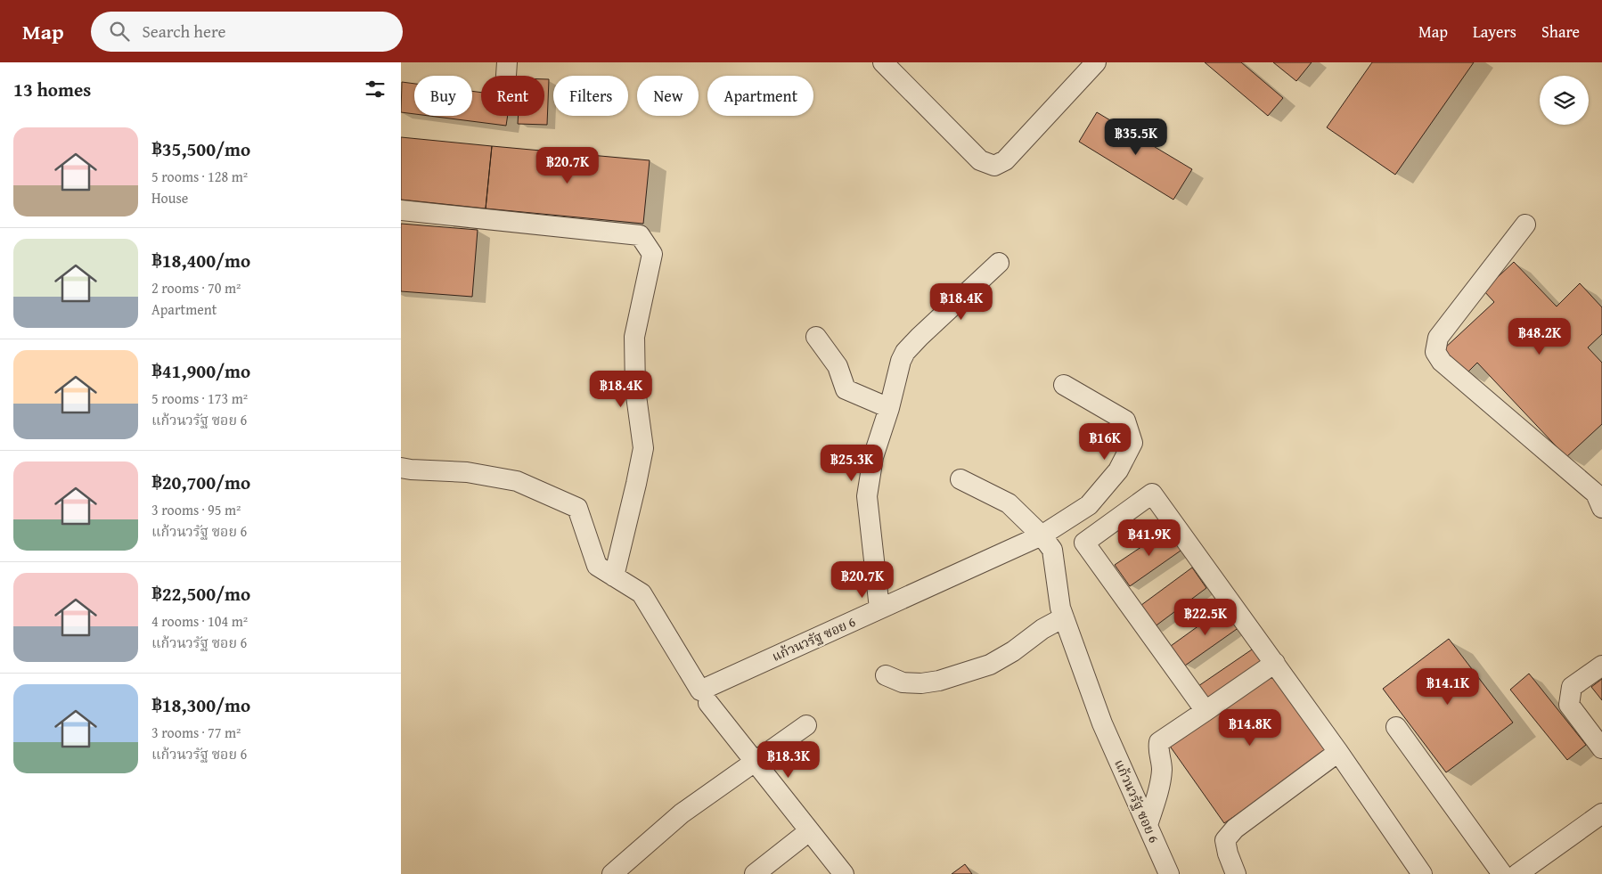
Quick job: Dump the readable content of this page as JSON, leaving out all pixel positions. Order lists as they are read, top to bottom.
{
  "streets": {
    "street": ["แก้วนวรัฐ ซอย 6"]
  },
  "page": {
    "header": "Map",
    "search": "Search here",
    "nav": ["Map", "Layers", "Share"],
    "heading": "13 homes",
    "chip": [
      "Buy",
      "Rent",
      "Filters",
      "New",
      "Apartment"
    ],
    "list": [
      {
        "name": "฿35,500/mo",
        "note": "5 rooms · 128 m² · House"
      },
      {
        "name": "฿18,400/mo",
        "note": "2 rooms · 70 m² · Apartment"
      },
      {
        "name": "฿41,900/mo",
        "note": "5 rooms · 173 m² · แก้วนวรัฐ ซอย 6"
      },
      {
        "name": "฿20,700/mo",
        "note": "3 rooms · 95 m² · แก้วนวรัฐ ซอย 6"
      },
      {
        "name": "฿22,500/mo",
        "note": "4 rooms · 104 m² · แก้วนวรัฐ ซอย 6"
      },
      {
        "name": "฿18,300/mo",
        "note": "3 rooms · 77 m² · แก้วนวรัฐ ซอย 6"
      }
    ],
    "price": [
      "฿35.5K",
      "฿20.7K",
      "฿18.4K",
      "฿48.2K",
      "฿18.4K",
      "฿16K",
      "฿25.3K",
      "฿41.9K",
      "฿20.7K",
      "฿22.5K",
      "฿14.1K",
      "฿14.8K",
      "฿18.3K"
    ]
  }
}
